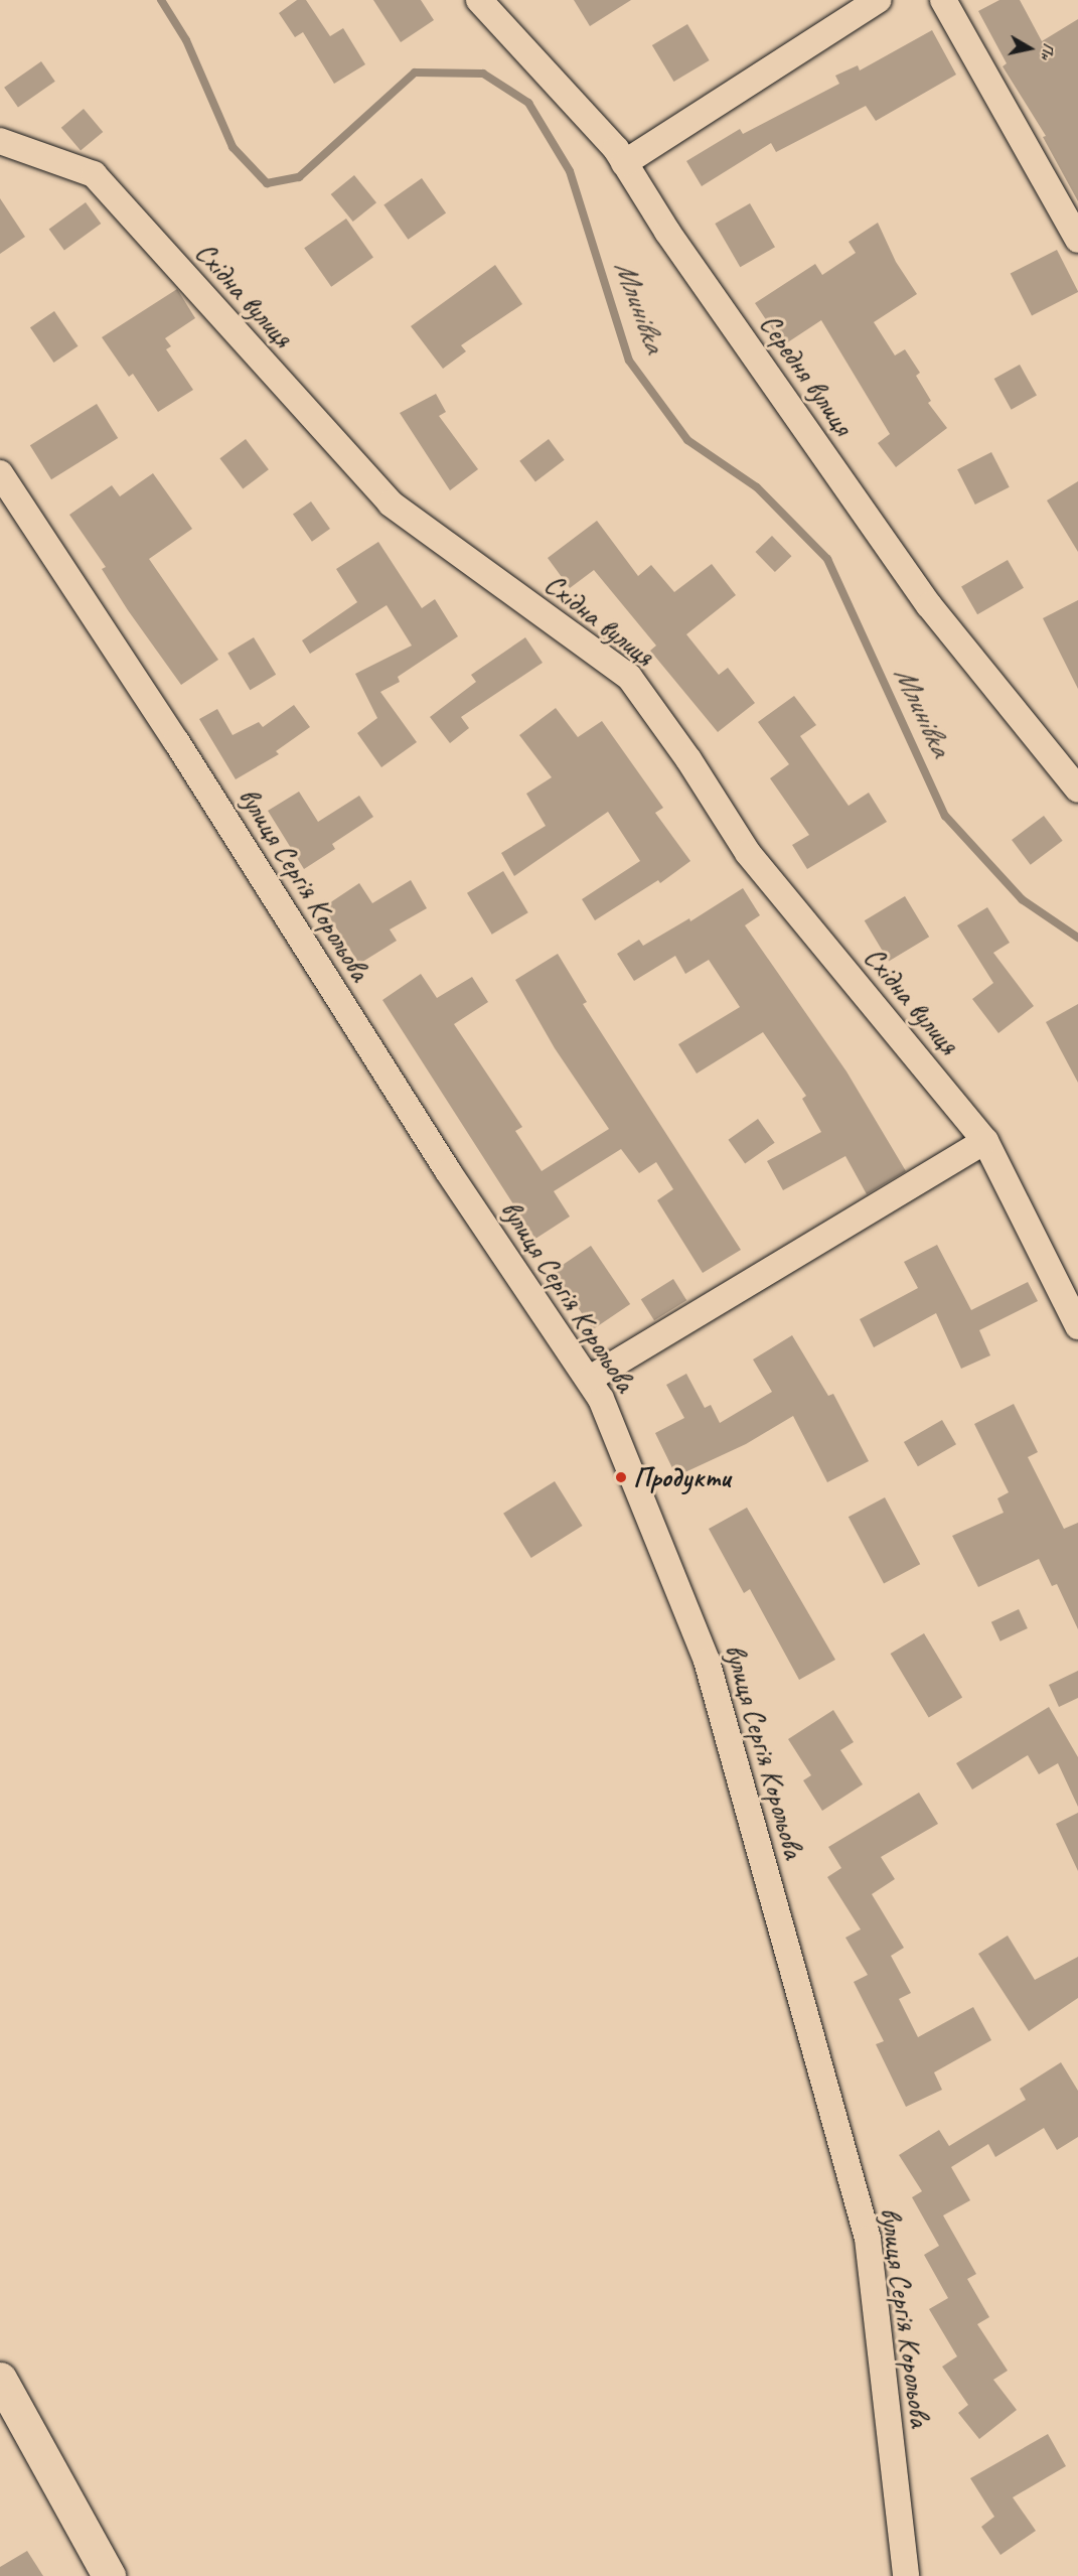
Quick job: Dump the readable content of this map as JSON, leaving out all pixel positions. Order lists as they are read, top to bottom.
{
  "streets": {
    "street": ["Східна вулиця", "Середня вулиця", "вулиця Сергія Корольова"]
  },
  "water": ["Млинівка"],
  "places": ["Продукти"],
  "north": "right"
}
